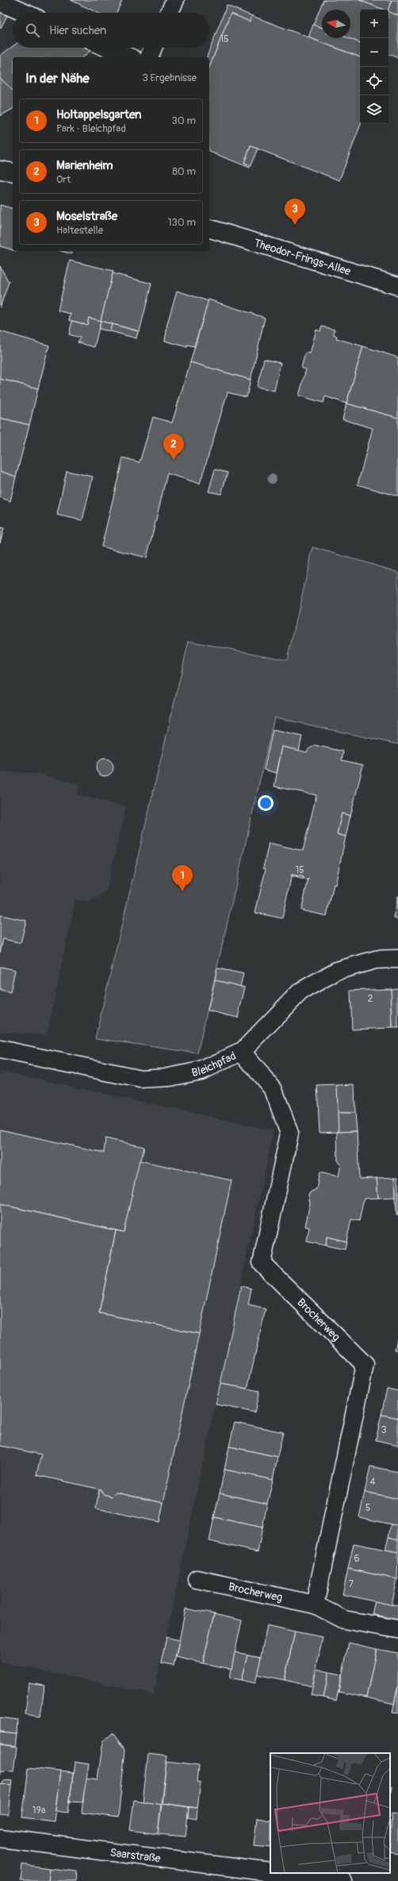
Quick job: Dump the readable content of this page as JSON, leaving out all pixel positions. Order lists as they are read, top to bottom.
{
  "streets": {
    "street": [
      "Theodor-Frings-Allee",
      "Bleichpfad",
      "Brocherweg",
      "Saarstraße"
    ]
  },
  "crossings": [
    ["Bleichpfad", "Brocherweg"]
  ],
  "house_numbers": [
    "15",
    "15",
    "2",
    "3",
    "4",
    "5",
    "6",
    "7",
    "19a"
  ],
  "north": "left",
  "page": {
    "map_buttons": ["+", "−"],
    "search": "Hier suchen",
    "heading": ["In der Nähe", "3 Ergebnisse"],
    "list": [
      {
        "mark": "1",
        "name": "Holtappelsgarten",
        "note": "Park · Bleichpfad",
        "value": "30 m"
      },
      {
        "mark": "2",
        "name": "Marienheim",
        "note": "Ort",
        "value": "80 m"
      },
      {
        "mark": "3",
        "name": "Moselstraße",
        "note": "Haltestelle",
        "value": "130 m"
      }
    ],
    "pins": ["3", "2", "1"]
  }
}
